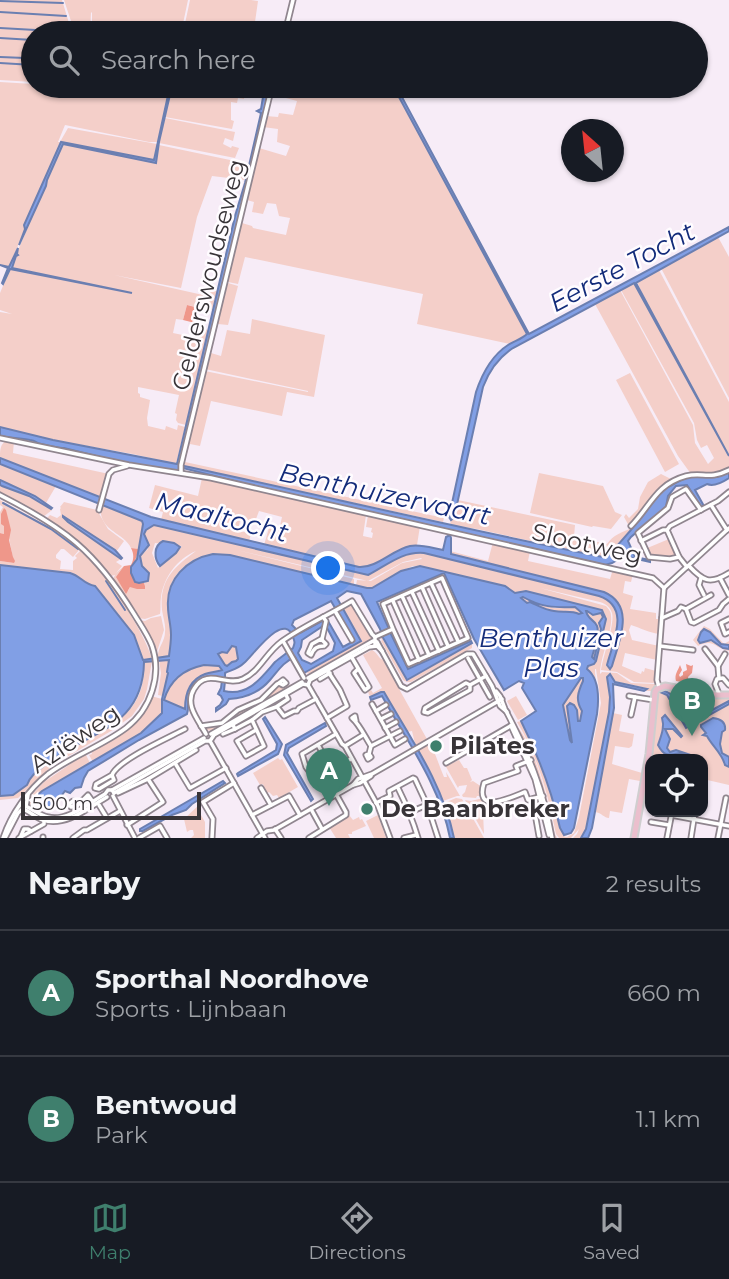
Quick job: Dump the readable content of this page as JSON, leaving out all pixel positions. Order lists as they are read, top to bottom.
{
  "streets": {
    "street": ["Gelderswoudseweg", "Slootweg", "Aziëweg"]
  },
  "crossings": [
    ["Gelderswoudseweg", "Slootweg"]
  ],
  "water": [
    "Eerste Tocht",
    "Benthuizervaart",
    "Maaltocht",
    "Benthuizer Plas"
  ],
  "places": ["Pilates", "De Baanbreker"],
  "scale_bar": "500 m",
  "north": "top left",
  "page": {
    "search": "Search here",
    "pins": ["B", "A"],
    "scale": "500 m",
    "heading": ["Nearby", "2 results"],
    "list": [
      {
        "mark": "A",
        "name": "Sporthal Noordhove",
        "note": "Sports · Lijnbaan",
        "value": "660 m"
      },
      {
        "mark": "B",
        "name": "Bentwoud",
        "note": "Park",
        "value": "1.1 km"
      }
    ],
    "nav": ["Map", "Directions", "Saved"]
  }
}
